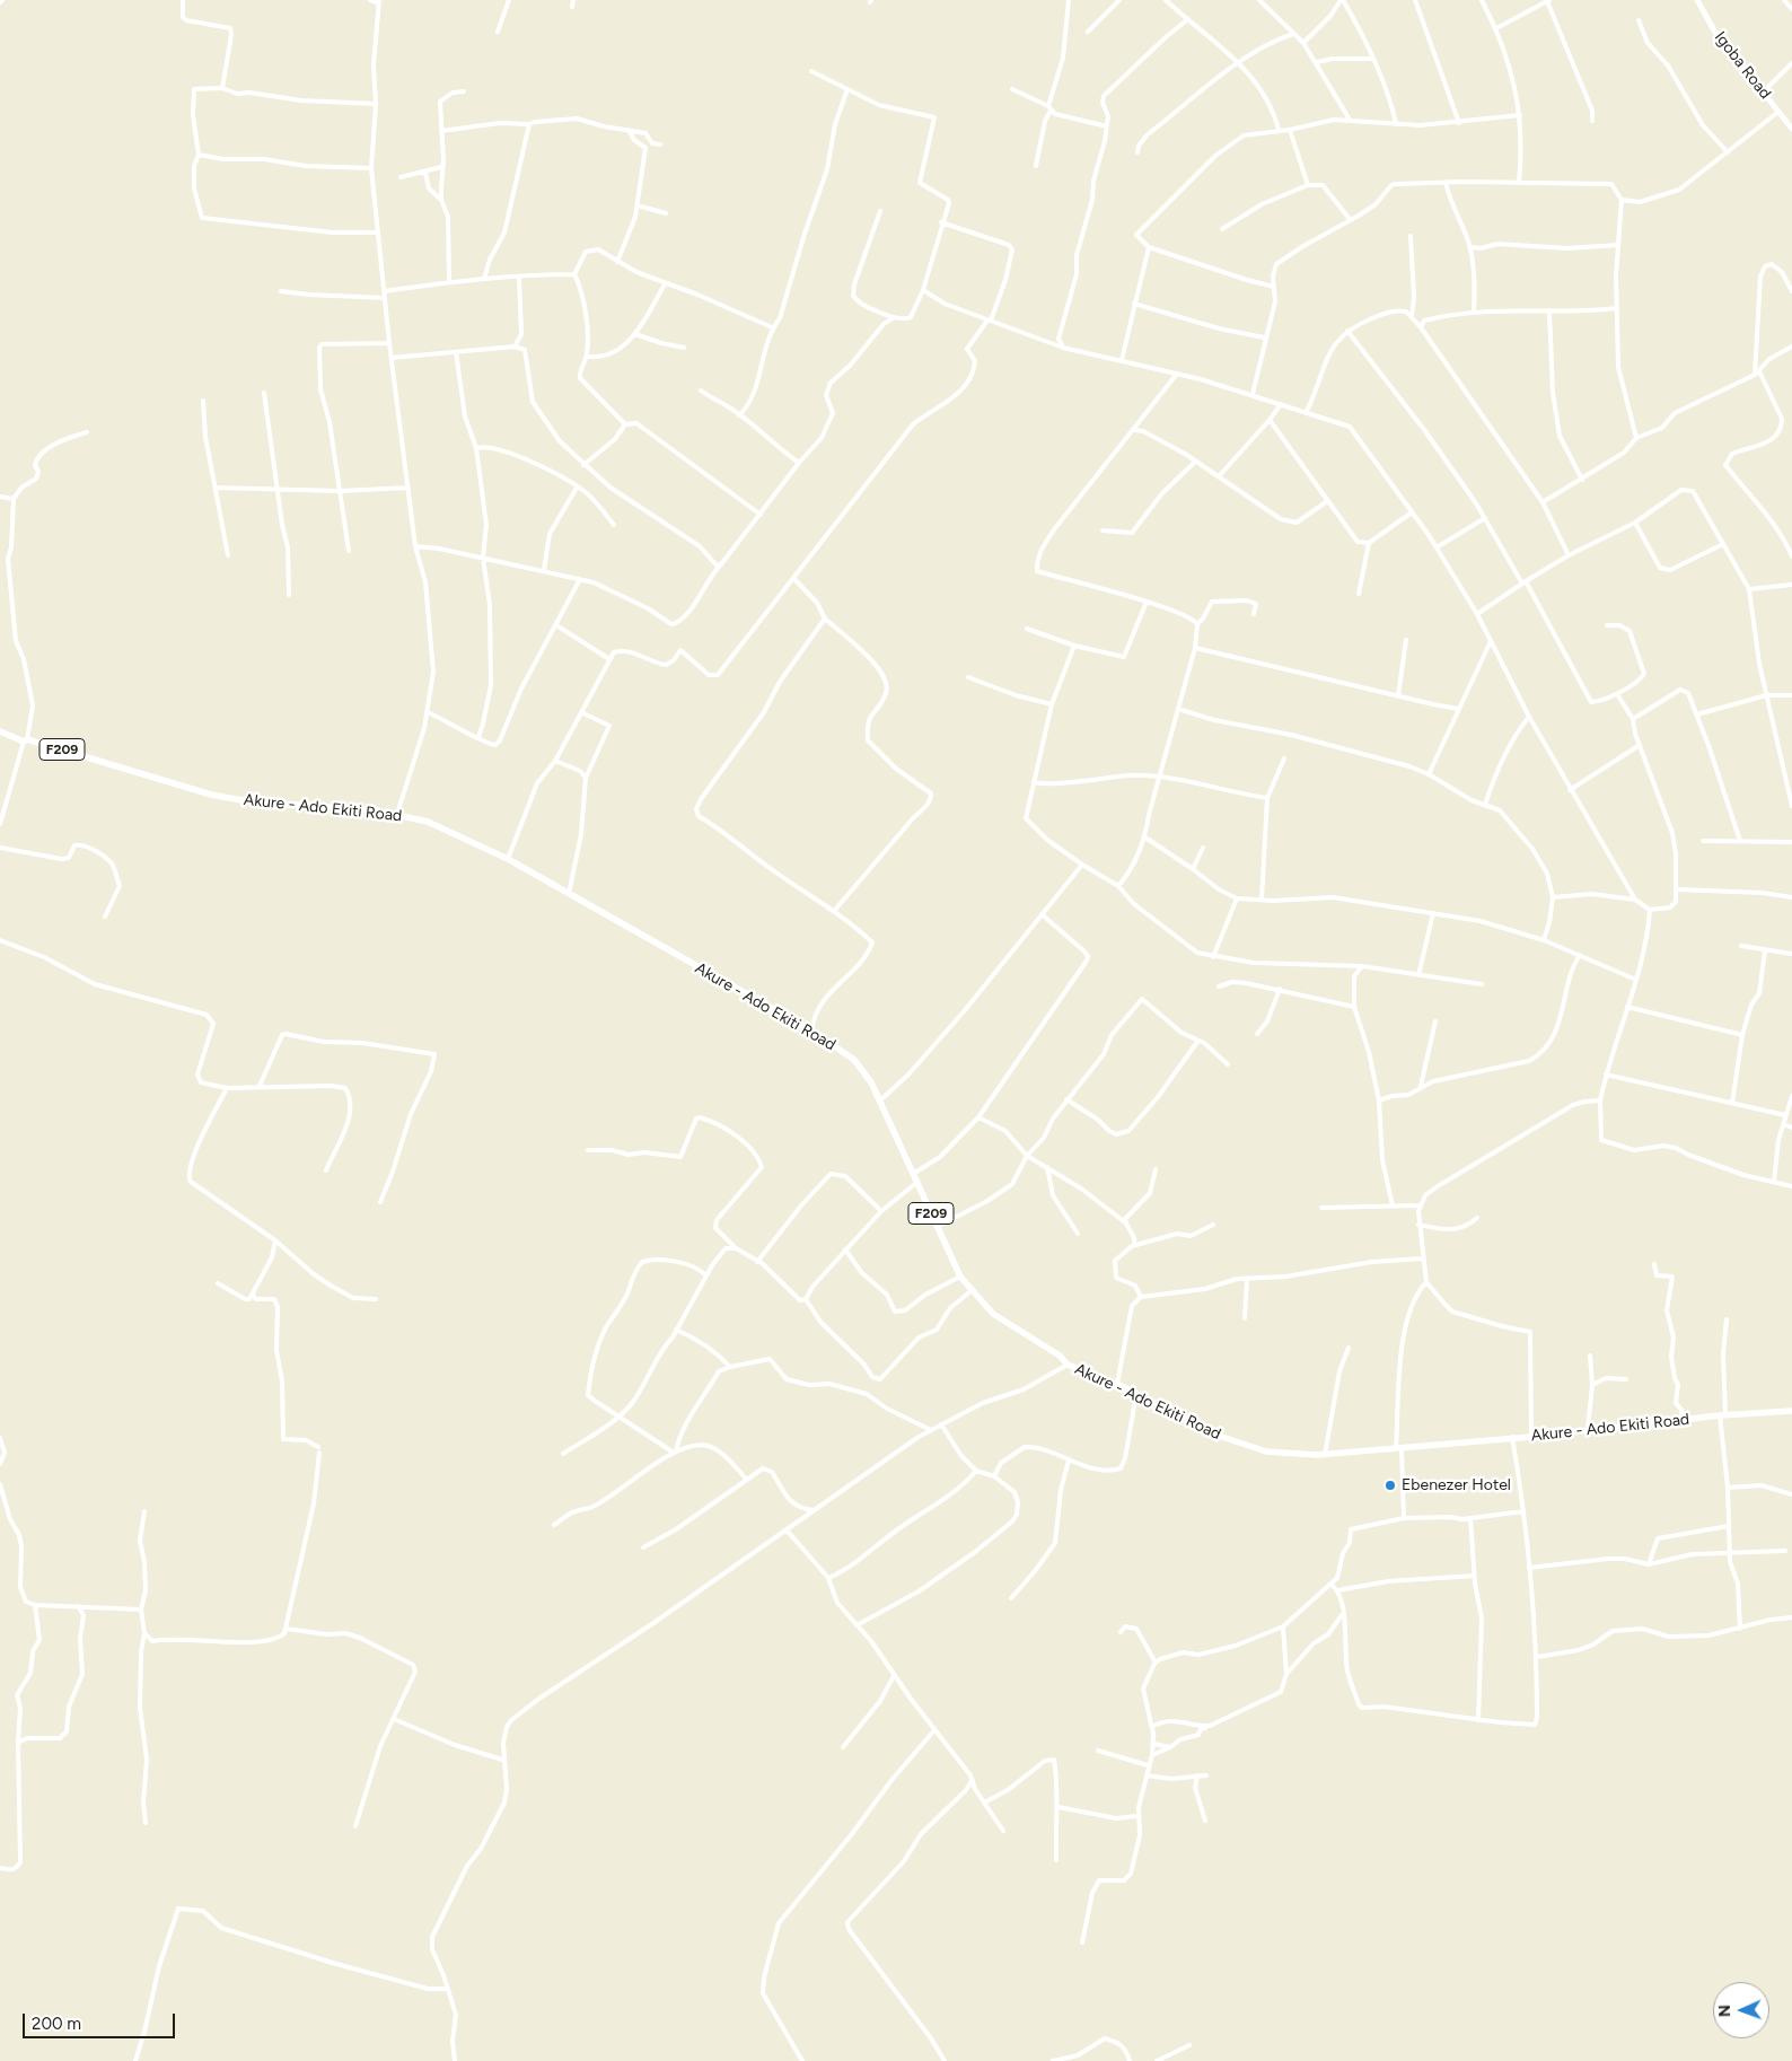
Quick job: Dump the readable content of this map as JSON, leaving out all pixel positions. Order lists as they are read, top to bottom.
{
  "streets": {
    "main road": ["F209", "Akure - Ado Ekiti Road"],
    "street": ["Igoba Road"]
  },
  "places": ["Ebenezer Hotel"],
  "scale_bar": "200 m",
  "north": "left"
}
